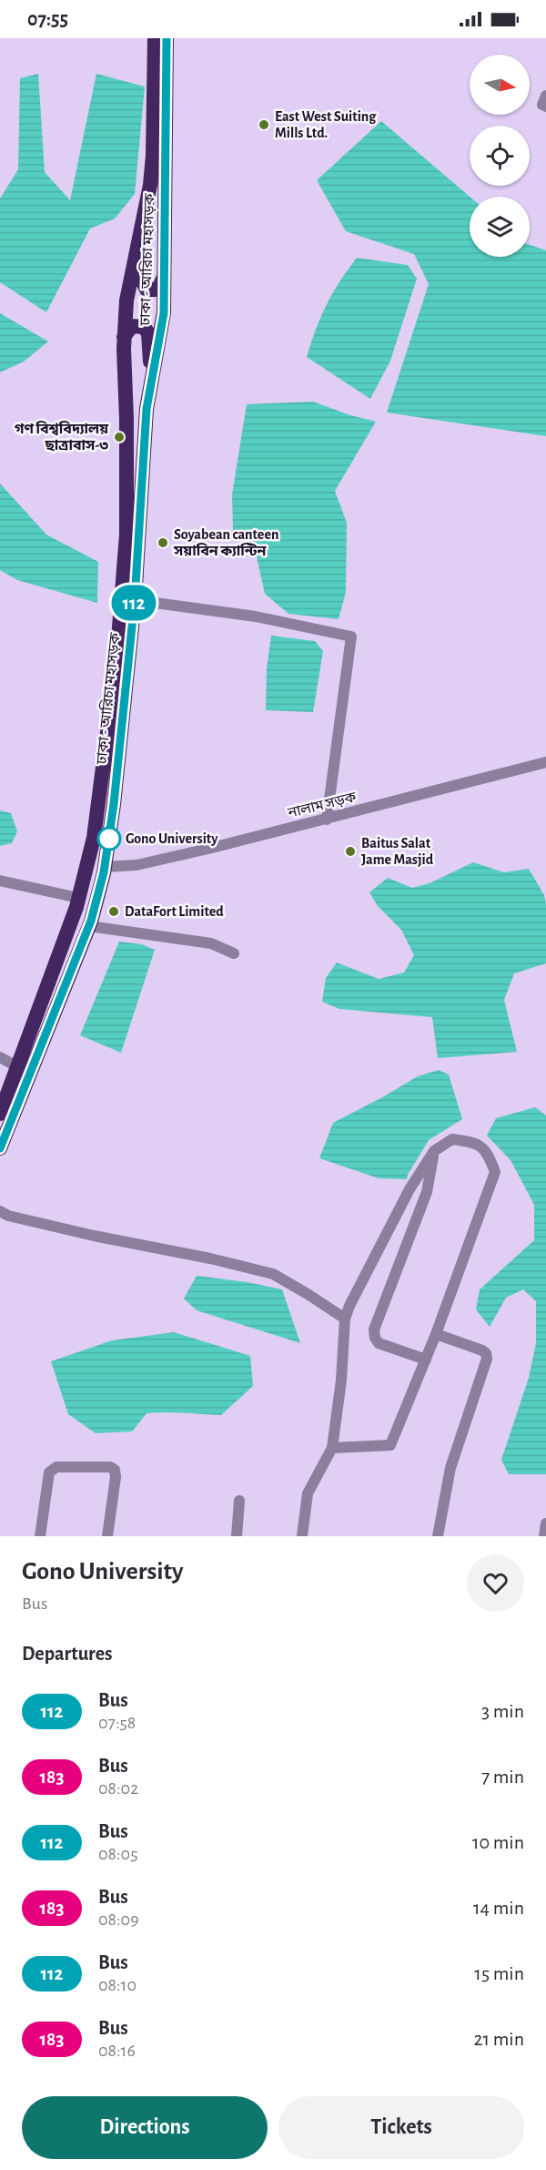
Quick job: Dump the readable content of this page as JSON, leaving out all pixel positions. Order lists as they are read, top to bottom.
{
  "streets": {
    "highway": ["ঢাকা - আরিচা মহাসড়ক"],
    "street": ["নালাম সড়ক"]
  },
  "crossings": [
    ["ঢাকা - আরিচা মহাসড়ক", "নালাম সড়ক"]
  ],
  "places": [
    "East West Suiting Mills Ltd.",
    "গণ বিশ্ববিদ্যালয় ছাত্রাবাস-৩",
    "Soyabean canteen সয়াবিন ক্যান্টিন",
    "Gono University",
    "Baitus Salat Jame Masjid",
    "DataFort Limited"
  ],
  "lines": ["bus line 112"],
  "north": "right",
  "page": {
    "status": "07:55",
    "on_map": "112",
    "heading": [
      ["Gono University", "Bus"],
      "Departures"
    ],
    "list": [
      {
        "mark": "112",
        "name": "Bus",
        "note": "07:58",
        "value": "3 min"
      },
      {
        "mark": "183",
        "name": "Bus",
        "note": "08:02",
        "value": "7 min"
      },
      {
        "mark": "112",
        "name": "Bus",
        "note": "08:05",
        "value": "10 min"
      },
      {
        "mark": "183",
        "name": "Bus",
        "note": "08:09",
        "value": "14 min"
      },
      {
        "mark": "112",
        "name": "Bus",
        "note": "08:10",
        "value": "15 min"
      },
      {
        "mark": "183",
        "name": "Bus",
        "note": "08:16",
        "value": "21 min"
      }
    ],
    "buttons": ["Directions", "Tickets"]
  }
}
